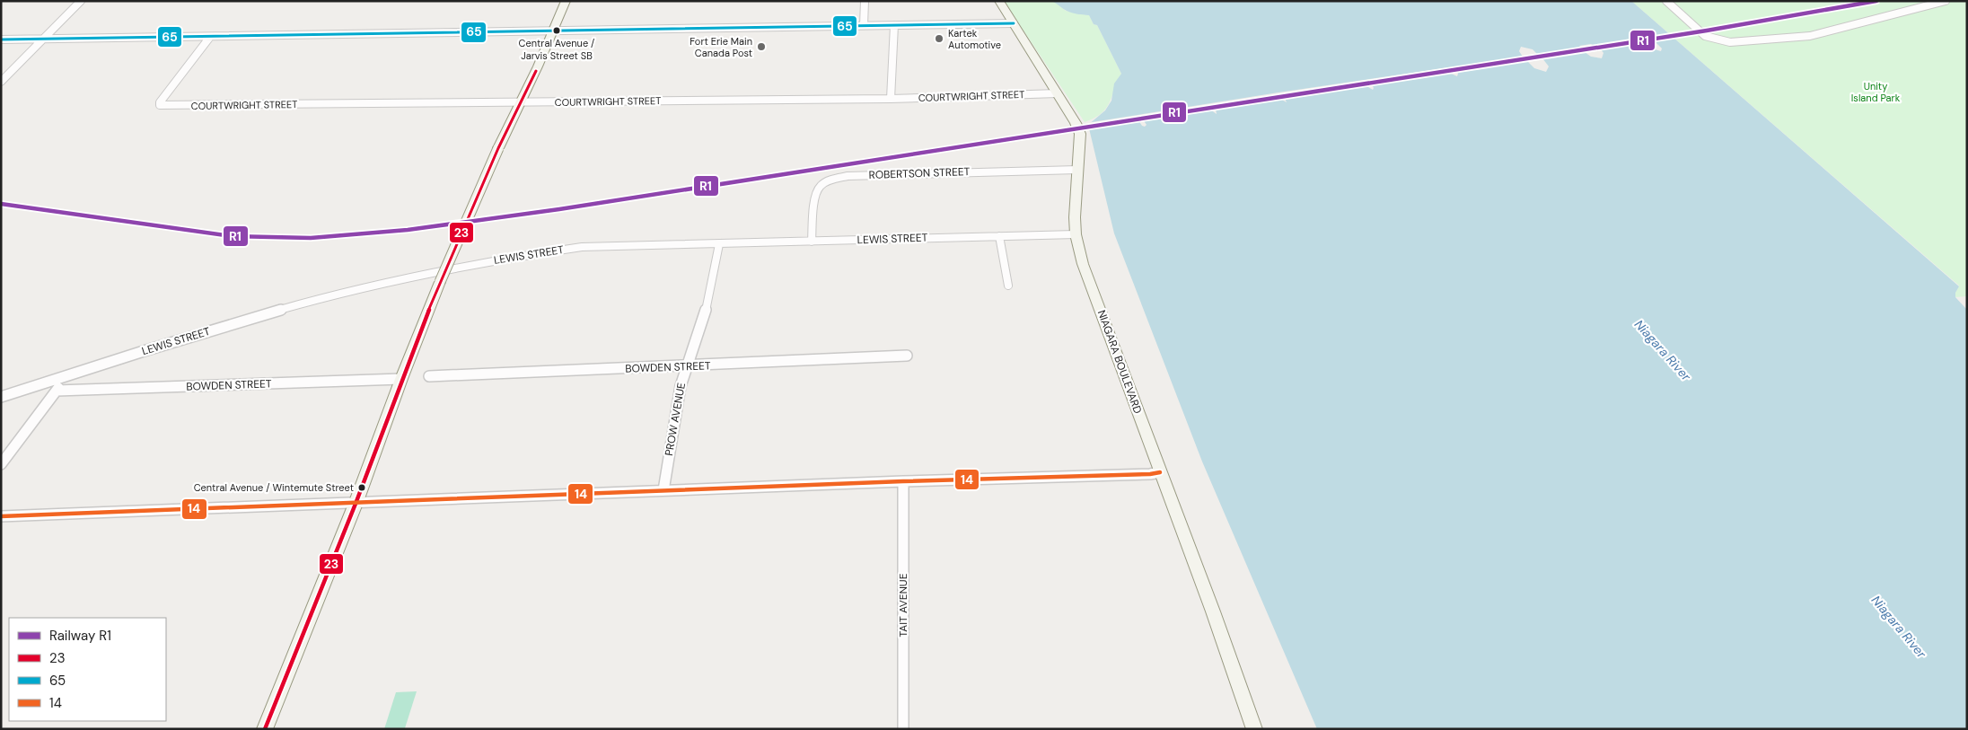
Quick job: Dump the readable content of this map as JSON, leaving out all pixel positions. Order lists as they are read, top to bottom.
{
  "streets": {
    "main road": ["NIAGARA BOULEVARD"],
    "street": [
      "COURTWRIGHT STREET",
      "ROBERTSON STREET",
      "LEWIS STREET",
      "BOWDEN STREET",
      "PROW AVENUE",
      "TAIT AVENUE"
    ]
  },
  "crossings": [
    ["COURTWRIGHT STREET", "NIAGARA BOULEVARD"],
    ["ROBERTSON STREET", "LEWIS STREET"],
    ["ROBERTSON STREET", "NIAGARA BOULEVARD"],
    ["LEWIS STREET", "NIAGARA BOULEVARD"],
    ["LEWIS STREET", "PROW AVENUE"],
    ["BOWDEN STREET", "PROW AVENUE"]
  ],
  "water": ["Niagara River"],
  "parks": ["Unity Island Park"],
  "places": [
    "Central Avenue / Jarvis Street SB",
    "Kartek Automotive",
    "Fort Erie Main Canada Post",
    "Central Avenue / Wintemute Street"
  ],
  "lines": [
    "rail line R1",
    "transit line 65",
    "transit line 23",
    "transit line 14"
  ],
  "legend": [
    "Railway R1",
    "23",
    "65",
    "14"
  ]
}
